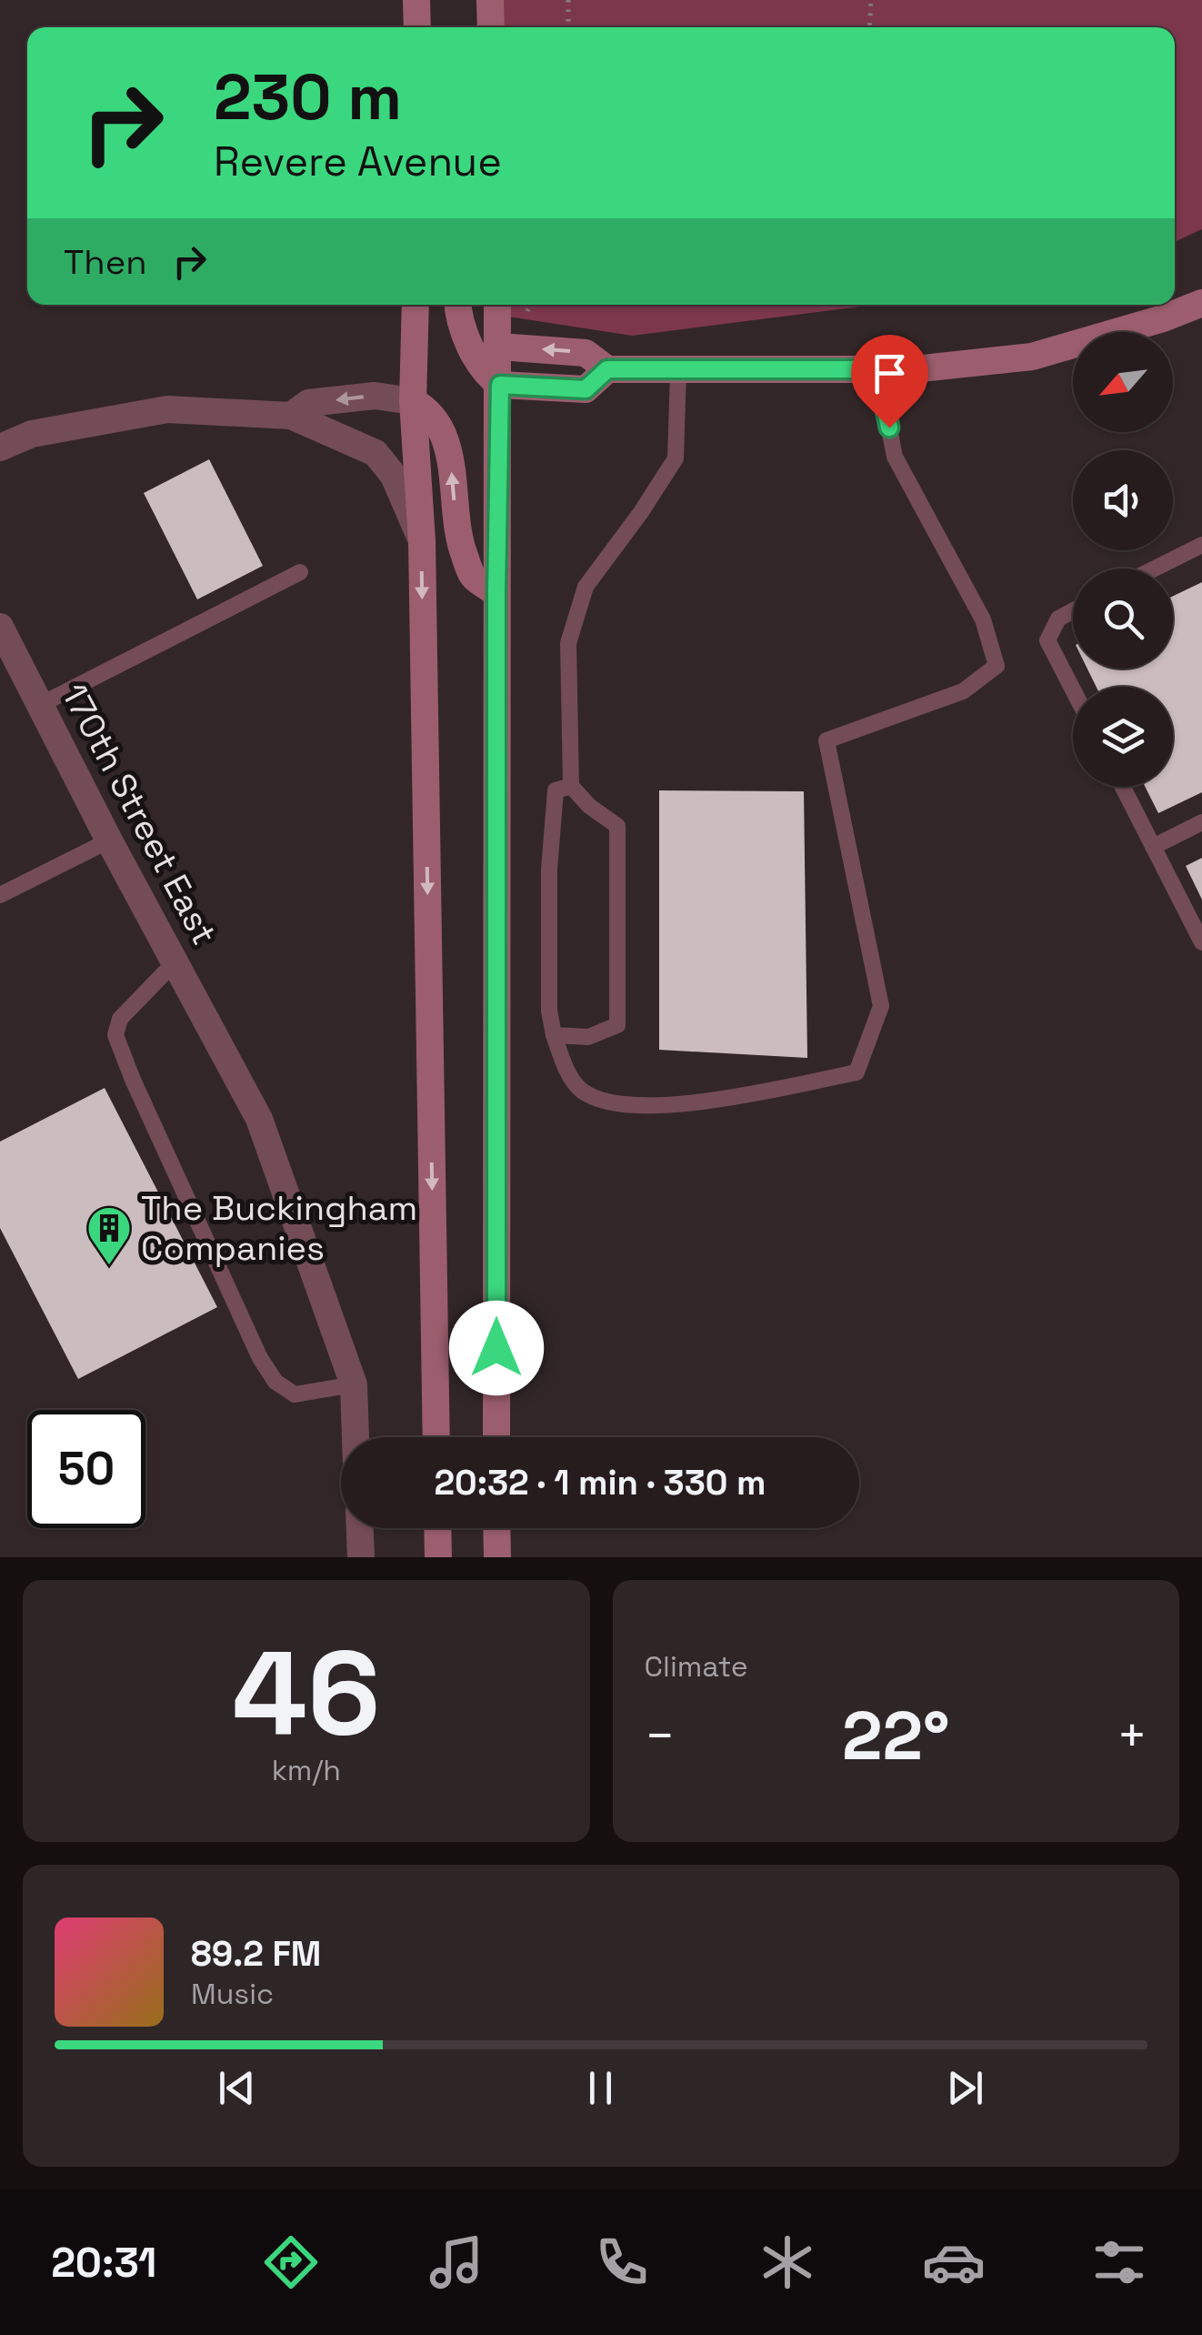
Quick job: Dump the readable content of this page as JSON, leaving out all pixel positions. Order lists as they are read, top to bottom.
{
  "streets": {
    "street": ["170th Street East"]
  },
  "places": {
    "building": ["The Buckingham Companies"]
  },
  "north": "bottom left",
  "page": {
    "turn": ["230 m", "Revere Avenue"],
    "then": "Then",
    "limit": "50",
    "trip": "20:32 · 1 min · 330 m",
    "tile": [
      ["46", "km/h"],
      "Climate"
    ],
    "heat": ["−", "22°", "+"],
    "song": ["89.2 FM", "Music"],
    "tabs": "20:31"
  }
}
